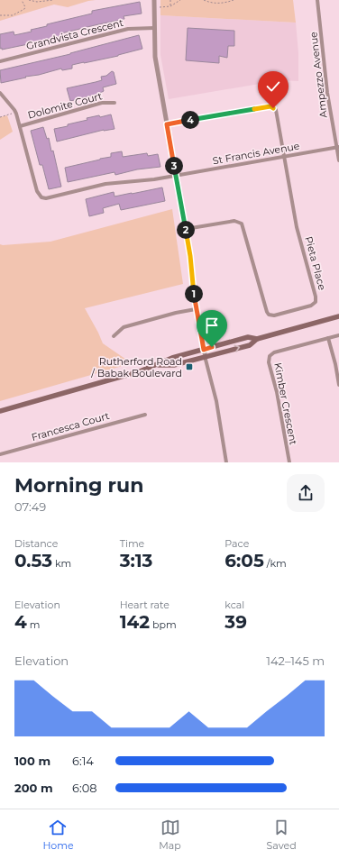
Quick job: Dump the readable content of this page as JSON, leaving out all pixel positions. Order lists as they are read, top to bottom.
{
  "streets": {
    "street": [
      "Grandvista Crescent",
      "Ampezzo Avenue",
      "Dolomite Court",
      "St Francis Avenue",
      "Pieta Place",
      "Kimber Crescent",
      "Francesca Court"
    ]
  },
  "crossings": [
    ["Ampezzo Avenue", "St Francis Avenue"],
    ["St Francis Avenue", "Pieta Place"]
  ],
  "places": {
    "transit": ["Rutherford Road / Babak Boulevard"]
  },
  "page": {
    "pins": [
      "4",
      "3",
      "2",
      "1"
    ],
    "heading": ["Morning run", "07:49"],
    "stats": [
      ["Distance", "0.53 km"],
      ["Time", "3:13"],
      ["Pace", "6:05 /km"],
      ["Elevation", "4 m"],
      ["Heart rate", "142 bpm"],
      ["kcal", "39"]
    ],
    "chart": ["Elevation", "142–145 m"],
    "list": [
      {
        "name": "100 m",
        "note": "6:14"
      },
      {
        "name": "200 m",
        "note": "6:08"
      }
    ],
    "tabs": ["Home", "Map", "Saved"]
  }
}
